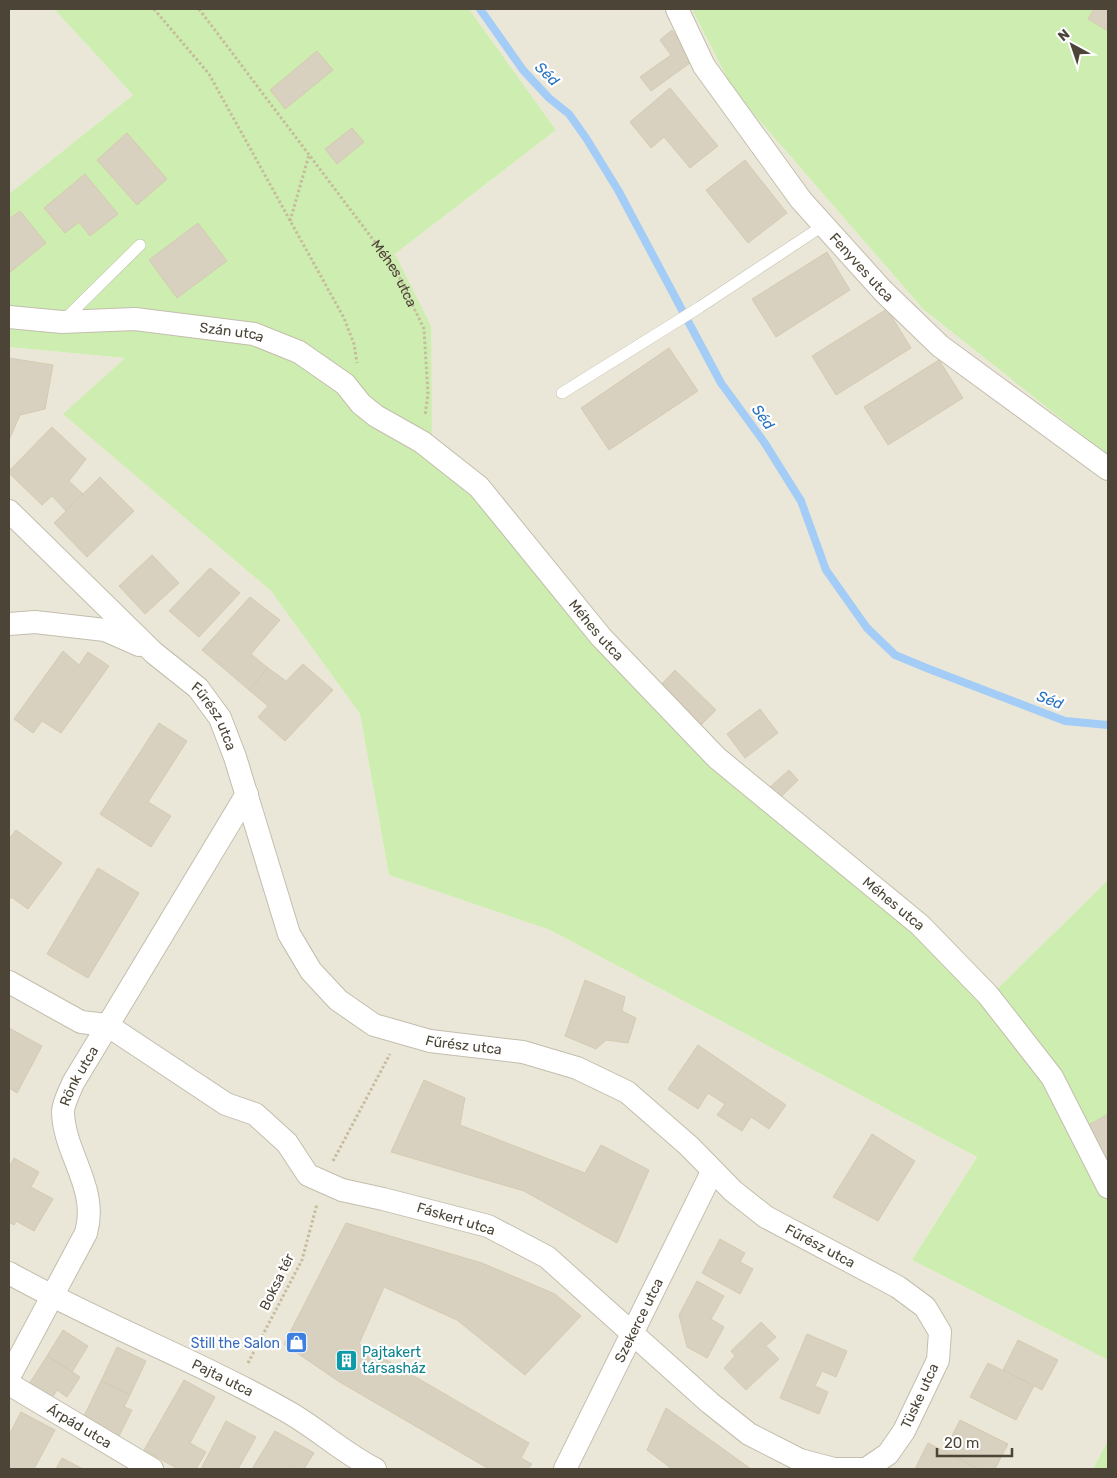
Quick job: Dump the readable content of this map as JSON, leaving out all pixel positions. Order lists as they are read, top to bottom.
{
  "streets": {
    "street": [
      "Fenyves utca",
      "Méhes utca",
      "Szán utca",
      "Fűrész utca",
      "Rönk utca",
      "Fáskert utca",
      "Szekerce utca",
      "Pajta utca",
      "Tüske utca",
      "Árpád utca"
    ],
    "path": ["Boksa tér"]
  },
  "crossings": [
    ["Méhes utca", "Szán utca"],
    ["Fűrész utca", "Rönk utca"],
    ["Fűrész utca", "Boksa tér"],
    ["Fűrész utca", "Szekerce utca"],
    ["Fűrész utca", "Tüske utca"],
    ["Rönk utca", "Fáskert utca"],
    ["Rönk utca", "Pajta utca"],
    ["Fáskert utca", "Boksa tér"],
    ["Fáskert utca", "Szekerce utca"],
    ["Fáskert utca", "Tüske utca"],
    ["Boksa tér", "Pajta utca"]
  ],
  "water": ["Séd"],
  "places": {
    "shop": ["Still the Salon"],
    "building": ["Pajtakert társasház"]
  },
  "scale_bar": "20 m",
  "north": "top left"
}
